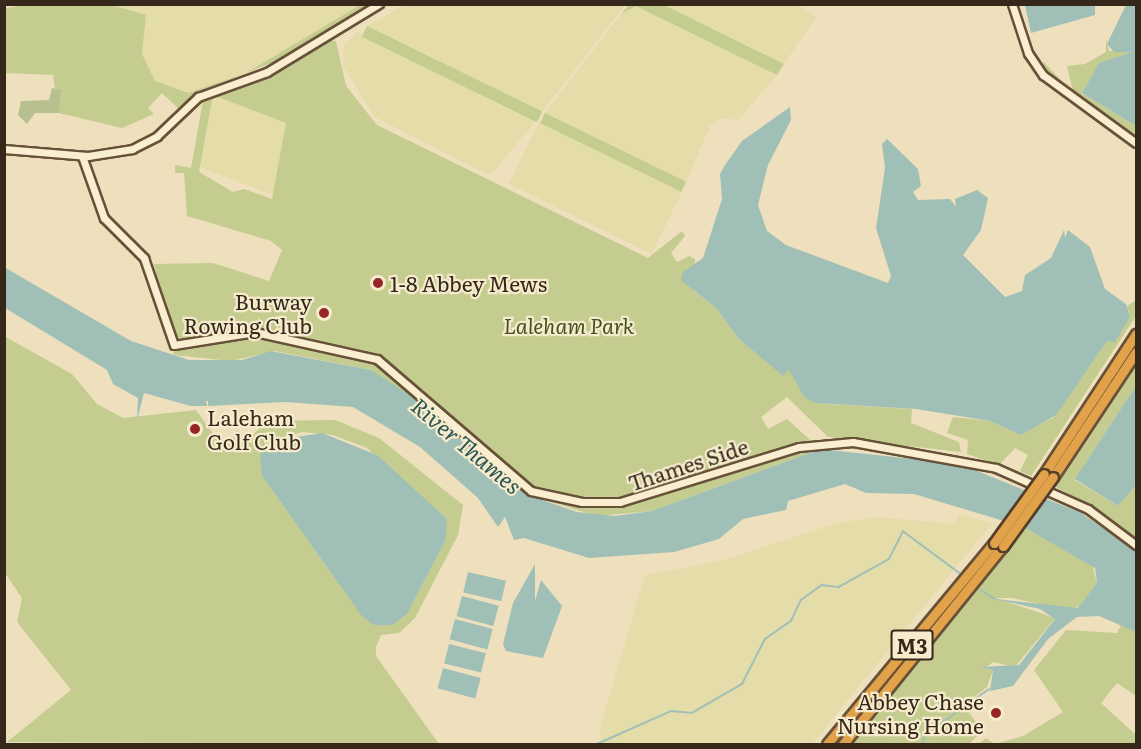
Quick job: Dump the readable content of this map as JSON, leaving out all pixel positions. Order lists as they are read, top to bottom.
{
  "streets": {
    "highway": ["M3"],
    "street": ["Thames Side"]
  },
  "water": ["River Thames"],
  "parks": ["Laleham Park"],
  "places": [
    "1-8 Abbey Mews",
    "Burway Rowing Club",
    "Laleham Golf Club",
    "Abbey Chase Nursing Home"
  ]
}
